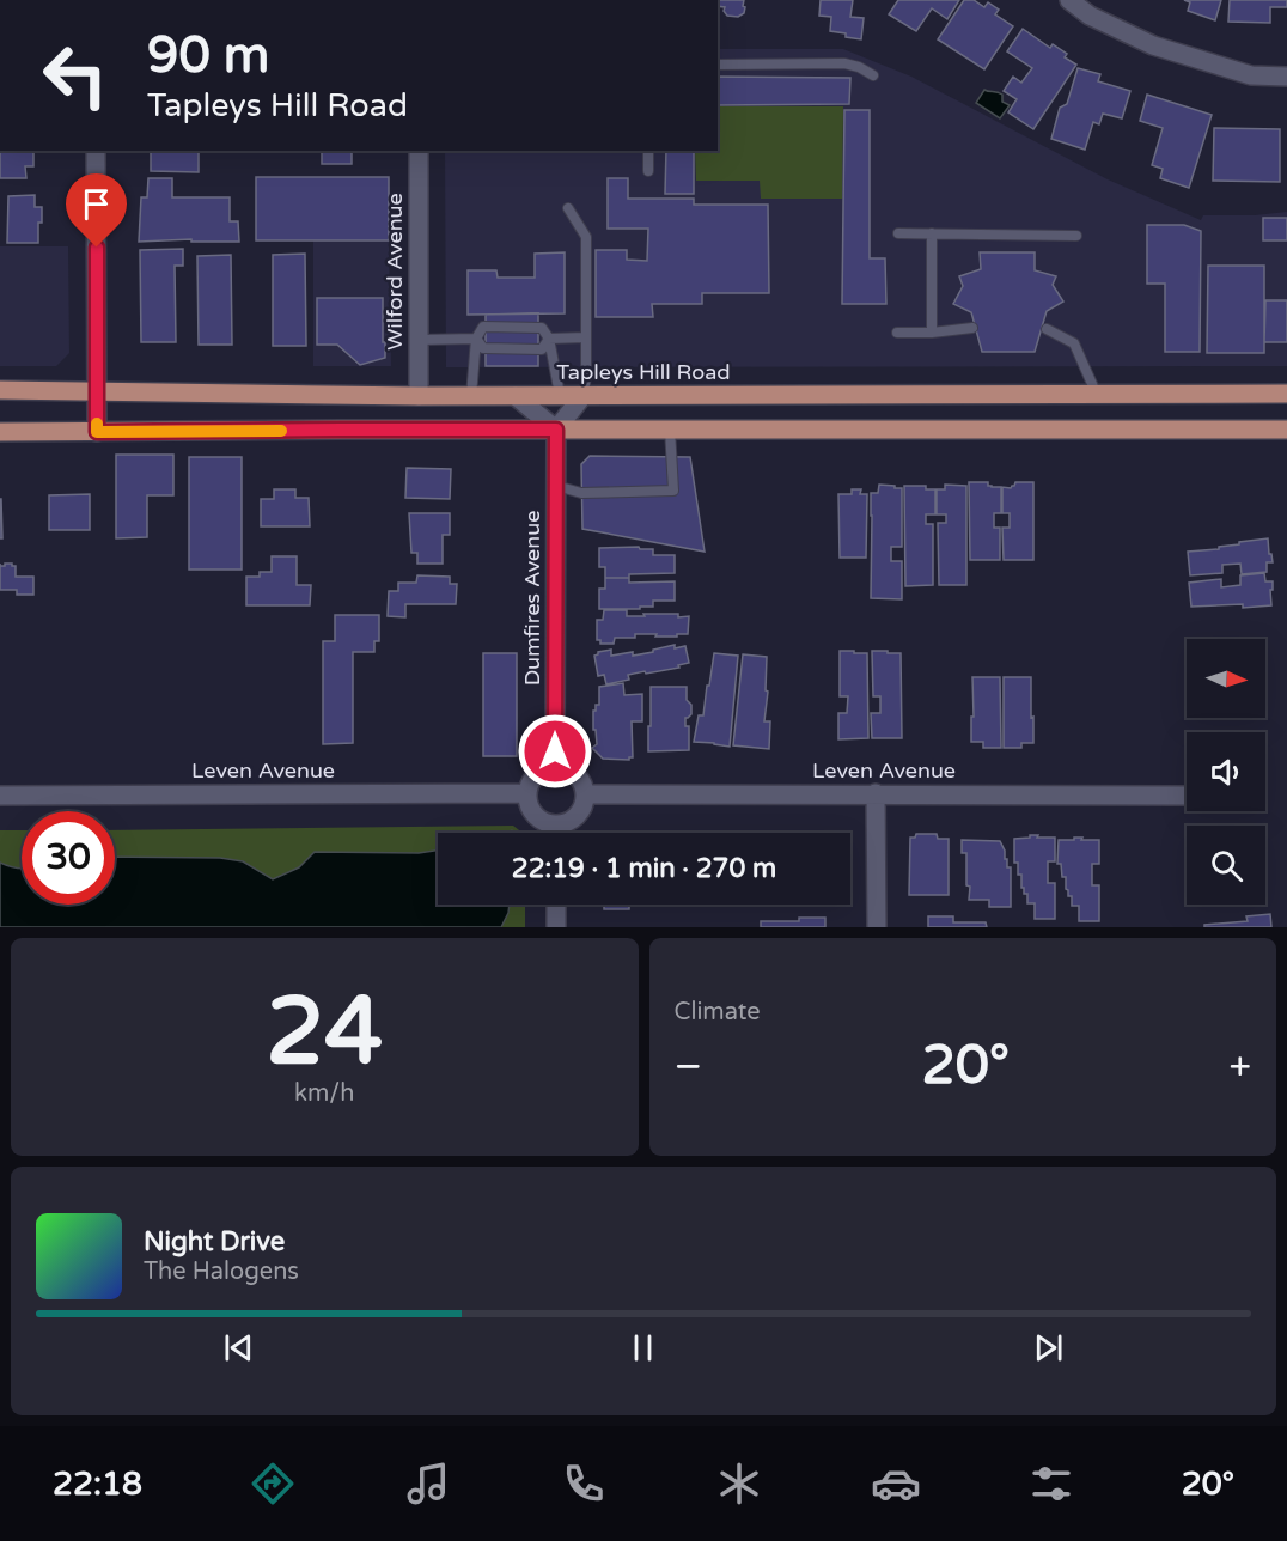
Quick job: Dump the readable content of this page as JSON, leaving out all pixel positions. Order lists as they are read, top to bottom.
{
  "streets": {
    "main road": ["Tapleys Hill Road"],
    "street": ["Wilford Avenue", "Dumfires Avenue", "Leven Avenue"]
  },
  "crossings": [
    ["Wilford Avenue", "Tapleys Hill Road"],
    ["Dumfires Avenue", "Leven Avenue"]
  ],
  "north": "right",
  "page": {
    "turn": ["90 m", "Tapleys Hill Road"],
    "limit": "30",
    "trip": "22:19 · 1 min · 270 m",
    "tile": [
      ["24", "km/h"],
      "Climate"
    ],
    "heat": ["−", "20°", "+"],
    "song": ["Night Drive", "The Halogens"],
    "tabs": ["22:18", "20°"]
  }
}
